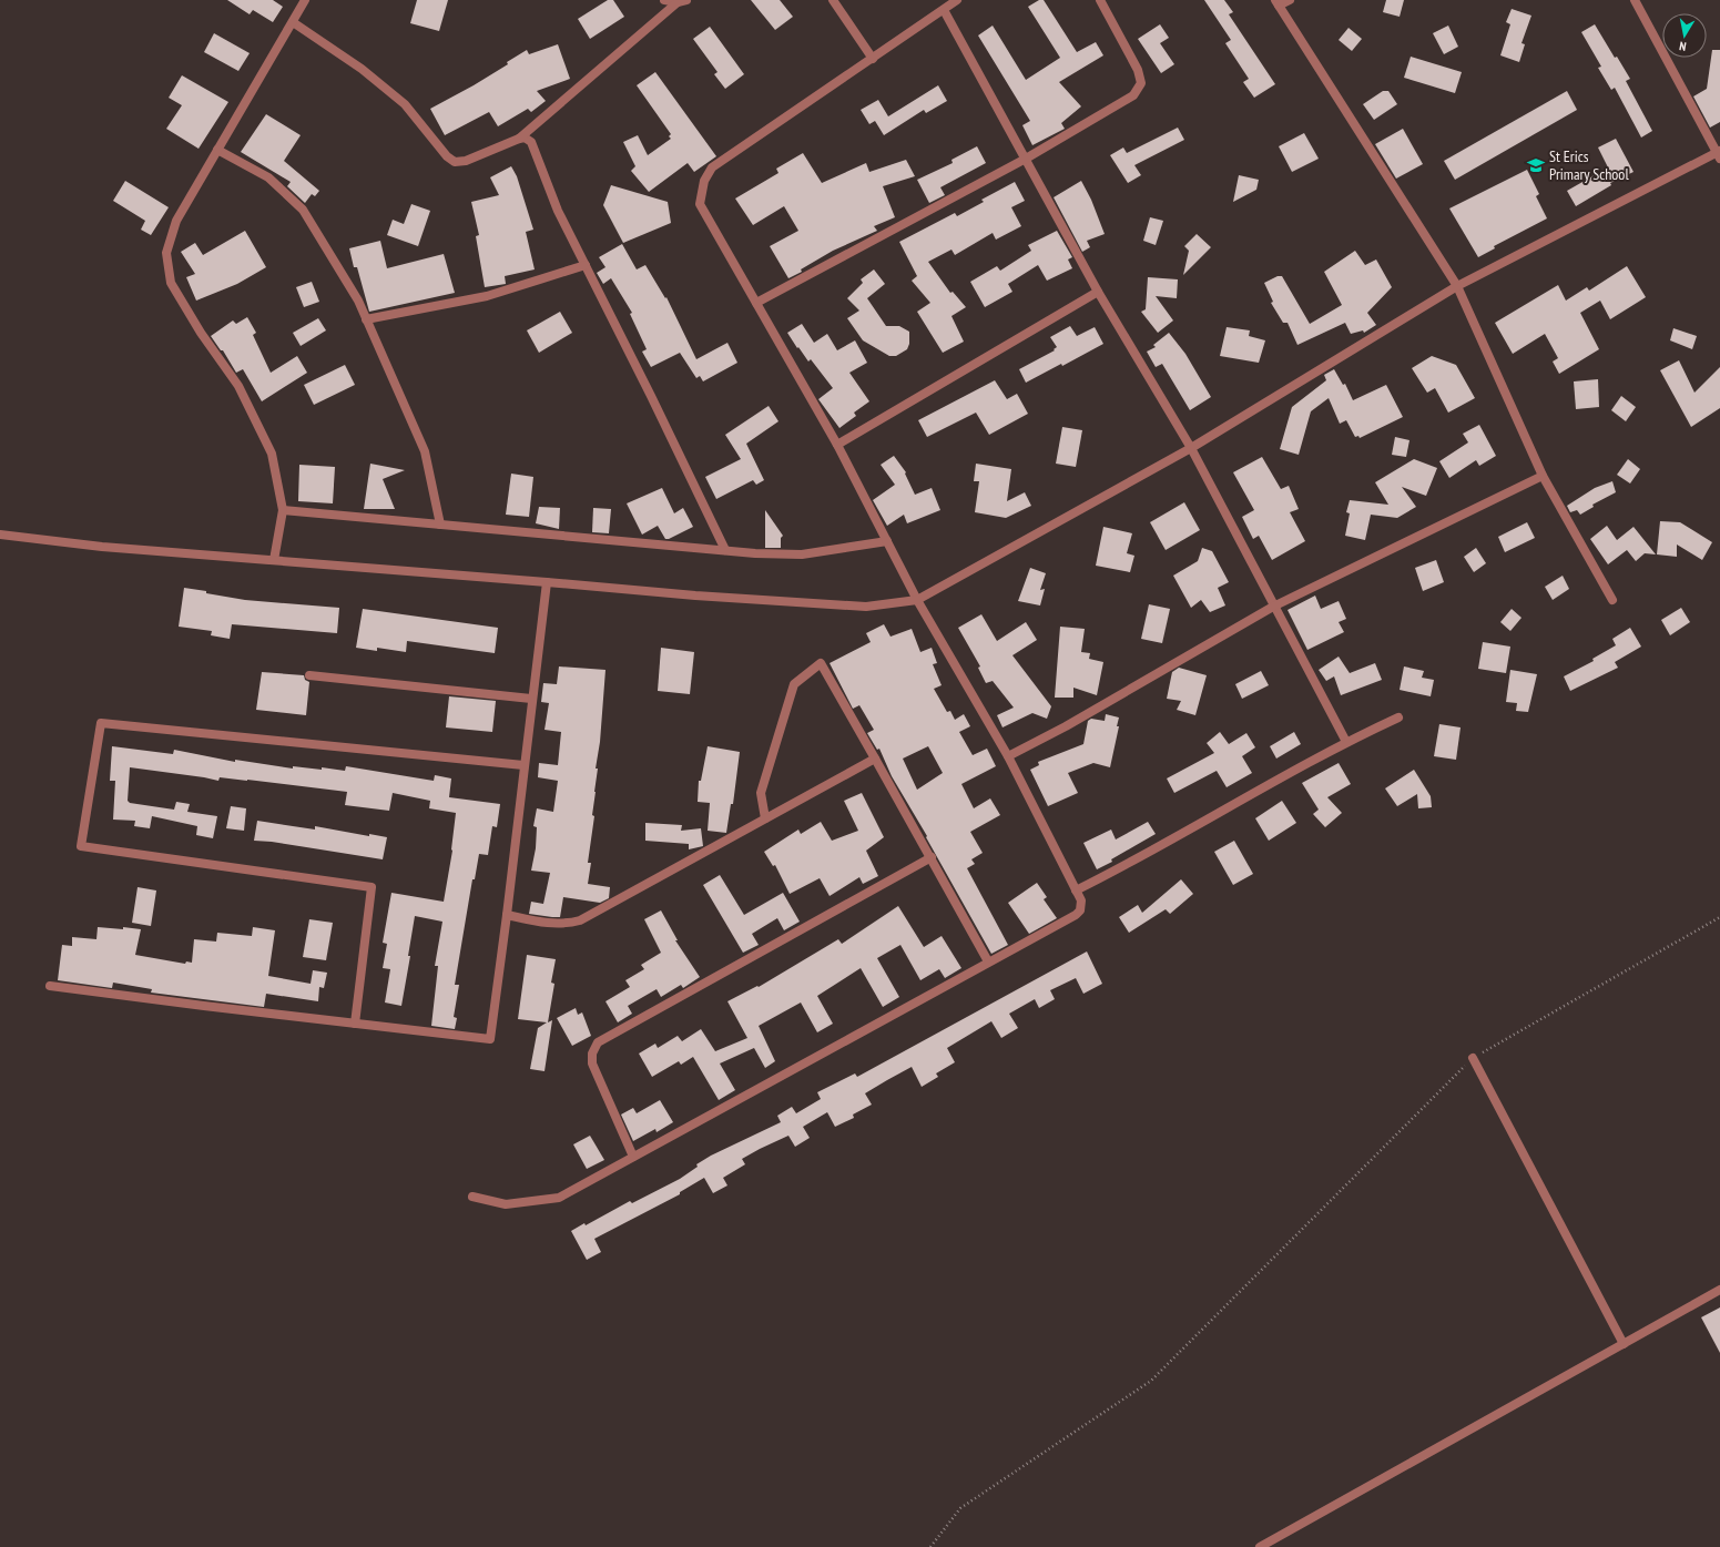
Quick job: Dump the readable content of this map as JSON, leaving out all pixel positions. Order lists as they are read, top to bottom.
{
  "places": {
    "school or university": ["St Erics Primary School"]
  },
  "north": "bottom"
}
